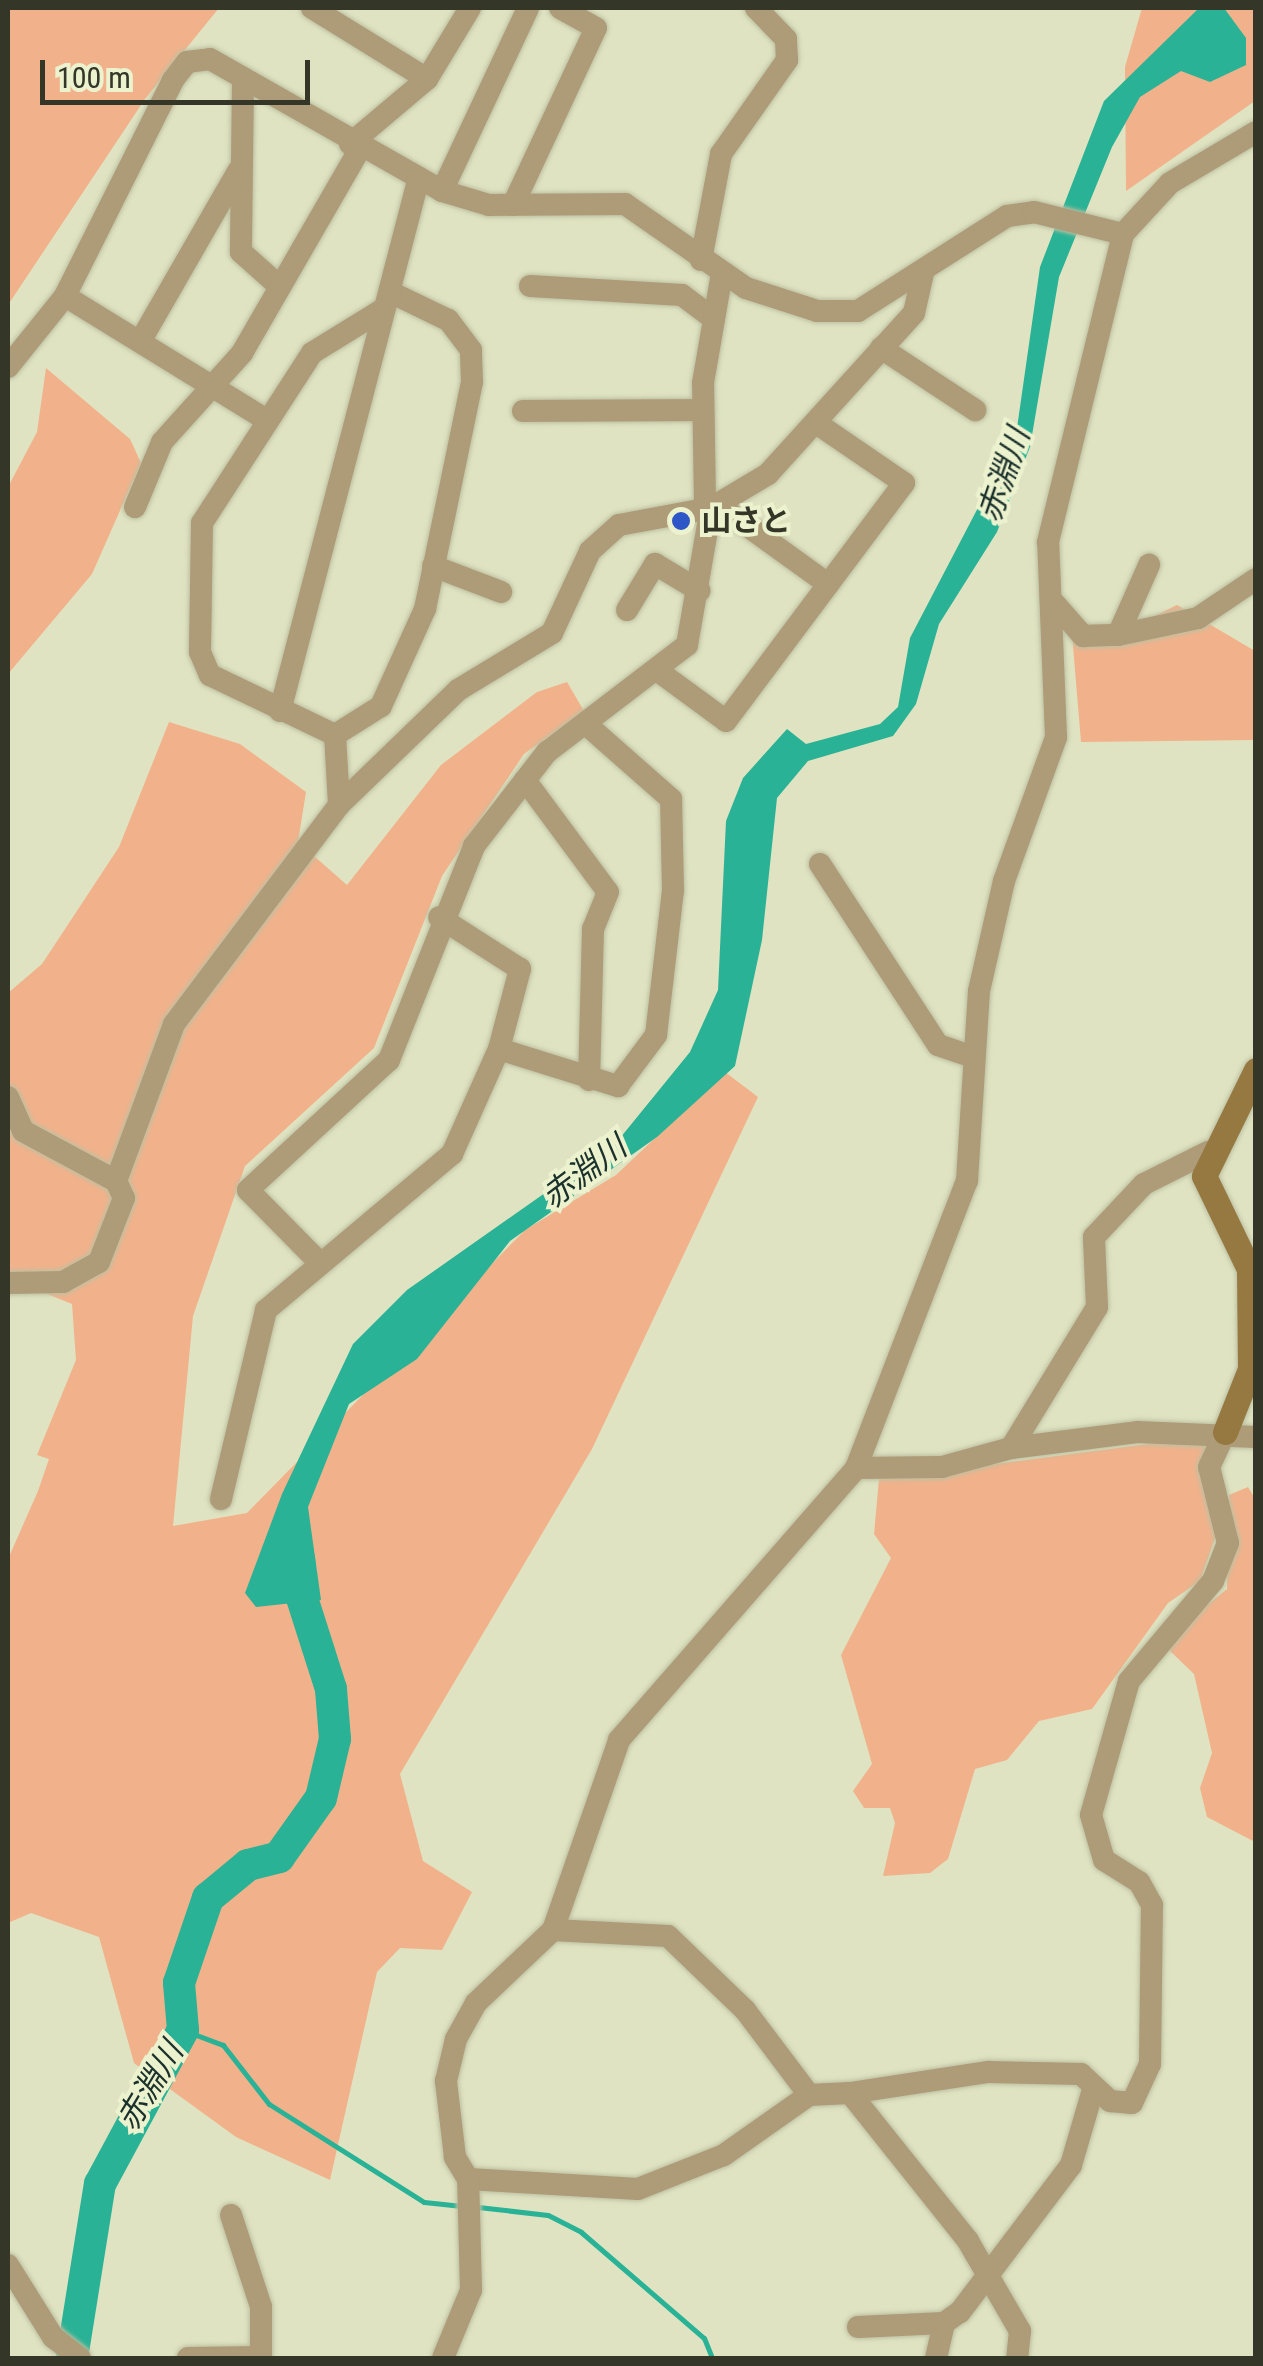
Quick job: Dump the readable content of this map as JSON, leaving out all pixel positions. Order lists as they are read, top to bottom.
{
  "water": ["赤淵川"],
  "places": ["山さと"],
  "scale_bar": "100 m"
}
